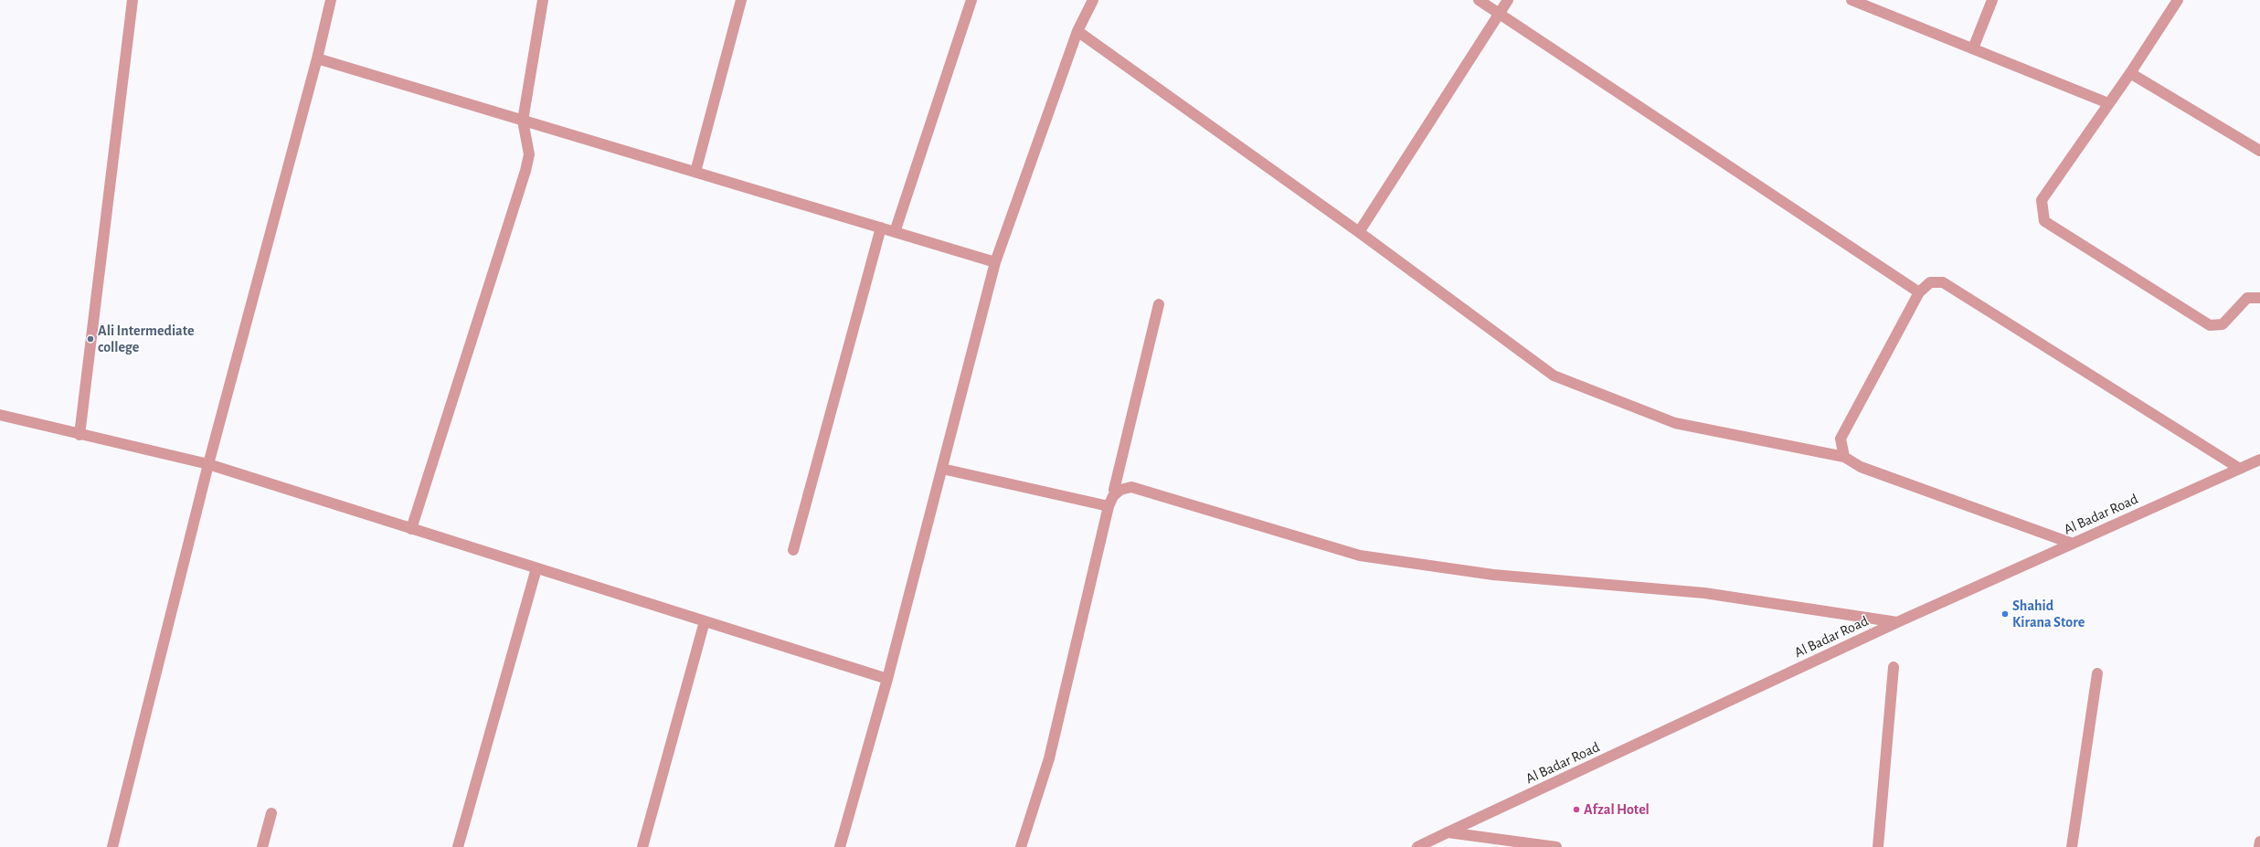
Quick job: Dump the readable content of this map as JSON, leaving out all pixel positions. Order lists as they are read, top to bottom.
{
  "streets": {
    "street": ["Al Badar Road"]
  },
  "places": ["Ali Intermediate college", "Shahid Kirana Store", "Afzal Hotel"]
}
